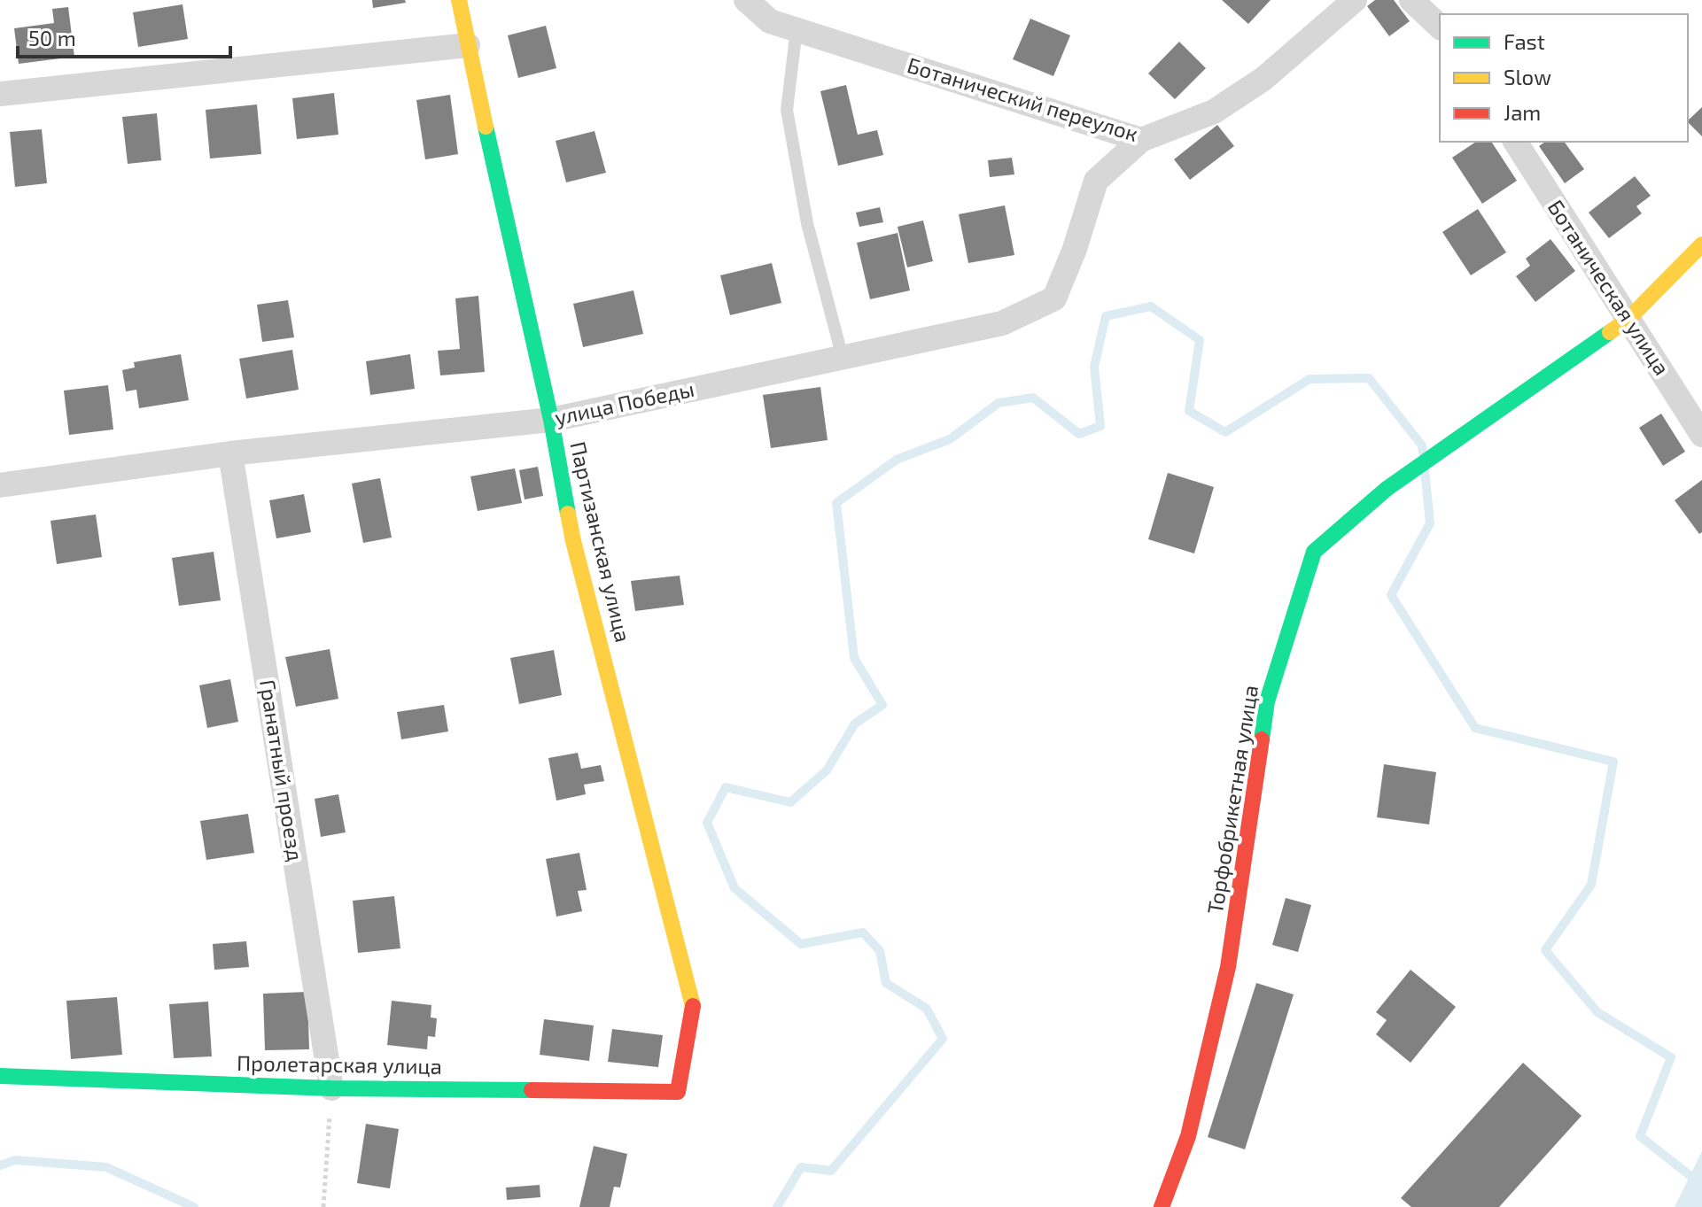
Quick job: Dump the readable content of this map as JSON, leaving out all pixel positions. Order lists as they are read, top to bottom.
{
  "streets": {
    "street": [
      "Ботанический переулок",
      "Ботаническая улица",
      "улица Победы",
      "Партизанская улица",
      "Гранатный проезд",
      "Торфобрикетная улица",
      "Пролетарская улица"
    ]
  },
  "crossings": [
    ["Ботанический переулок", "улица Победы"],
    ["Ботаническая улица", "Торфобрикетная улица"],
    ["улица Победы", "Партизанская улица"],
    ["улица Победы", "Гранатный проезд"],
    ["Партизанская улица", "Пролетарская улица"],
    ["Гранатный проезд", "Пролетарская улица"]
  ],
  "legend": ["Fast", "Slow", "Jam"],
  "scale_bar": "50 m"
}
